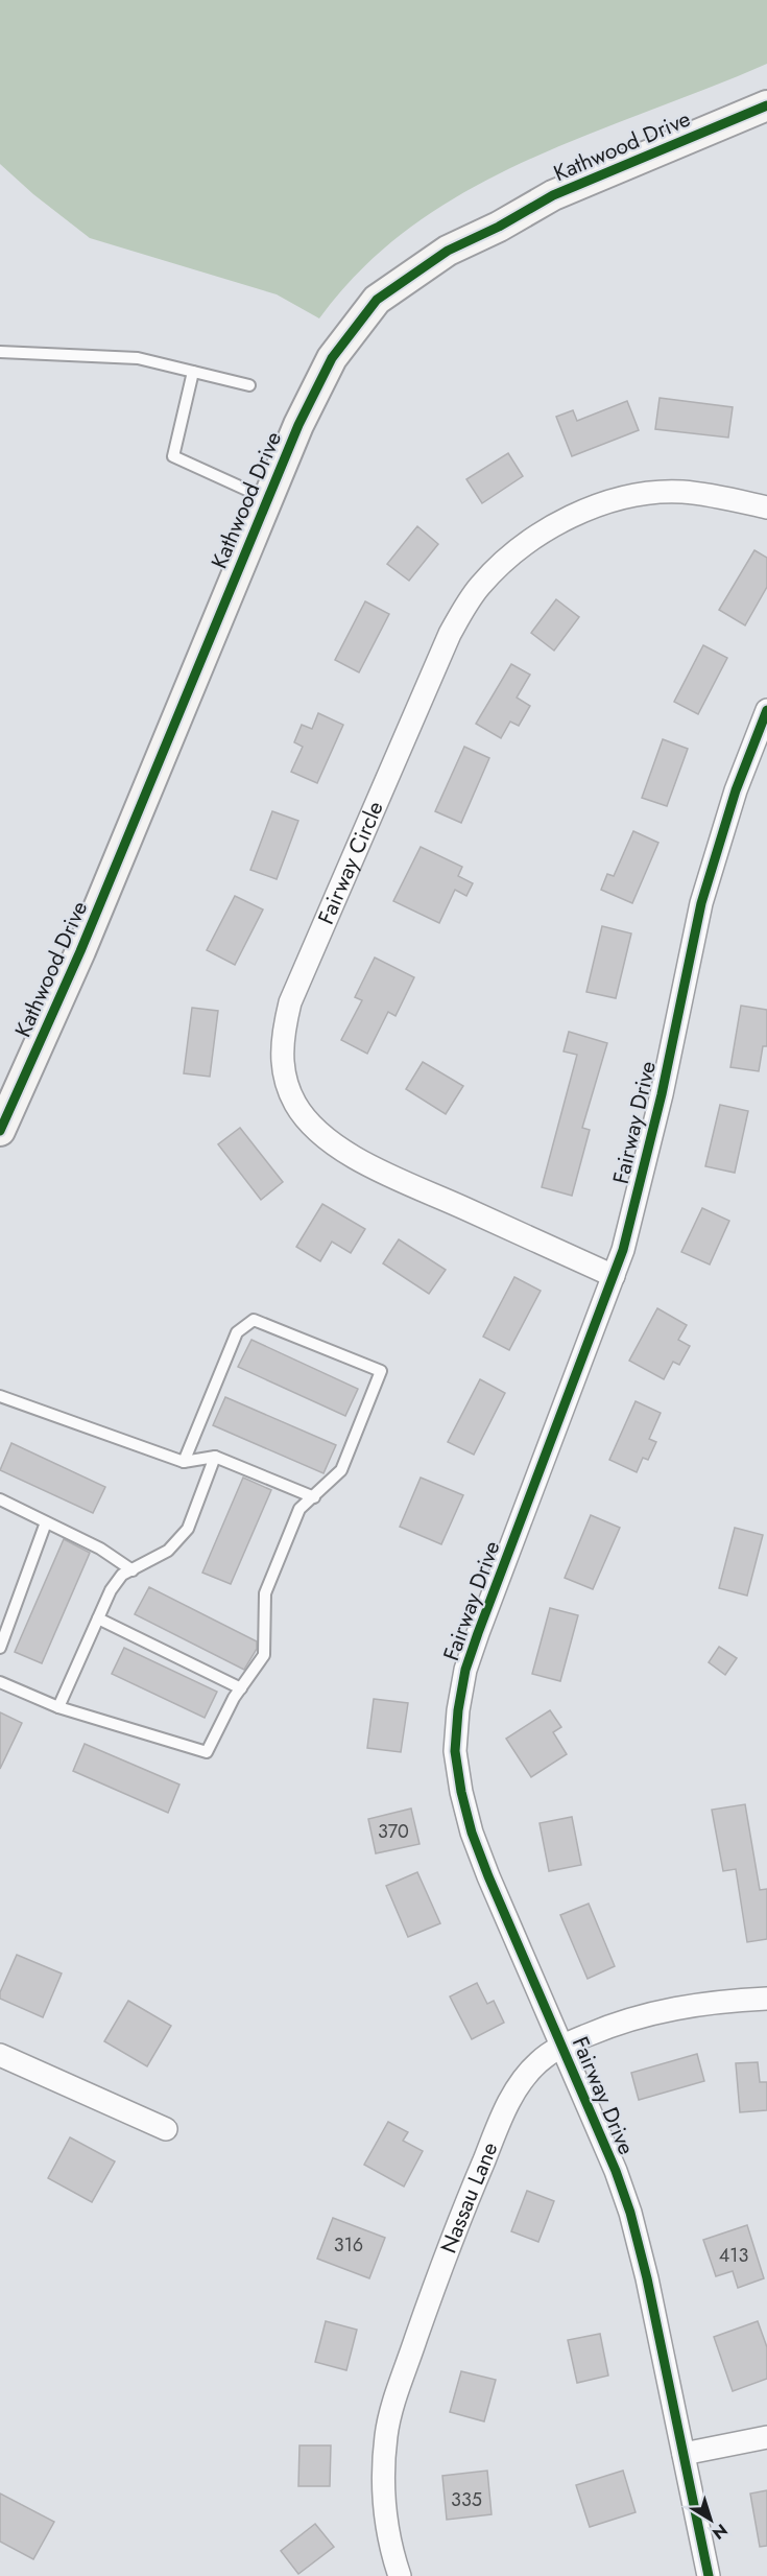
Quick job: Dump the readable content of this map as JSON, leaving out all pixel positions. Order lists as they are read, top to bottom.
{
  "streets": {
    "street": [
      "Kathwood Drive",
      "Fairway Circle",
      "Fairway Drive",
      "Nassau Lane"
    ]
  },
  "crossings": [
    ["Fairway Circle", "Fairway Drive"],
    ["Fairway Drive", "Nassau Lane"]
  ],
  "house_numbers": [
    "370",
    "316",
    "413",
    "335"
  ],
  "north": "bottom right"
}
